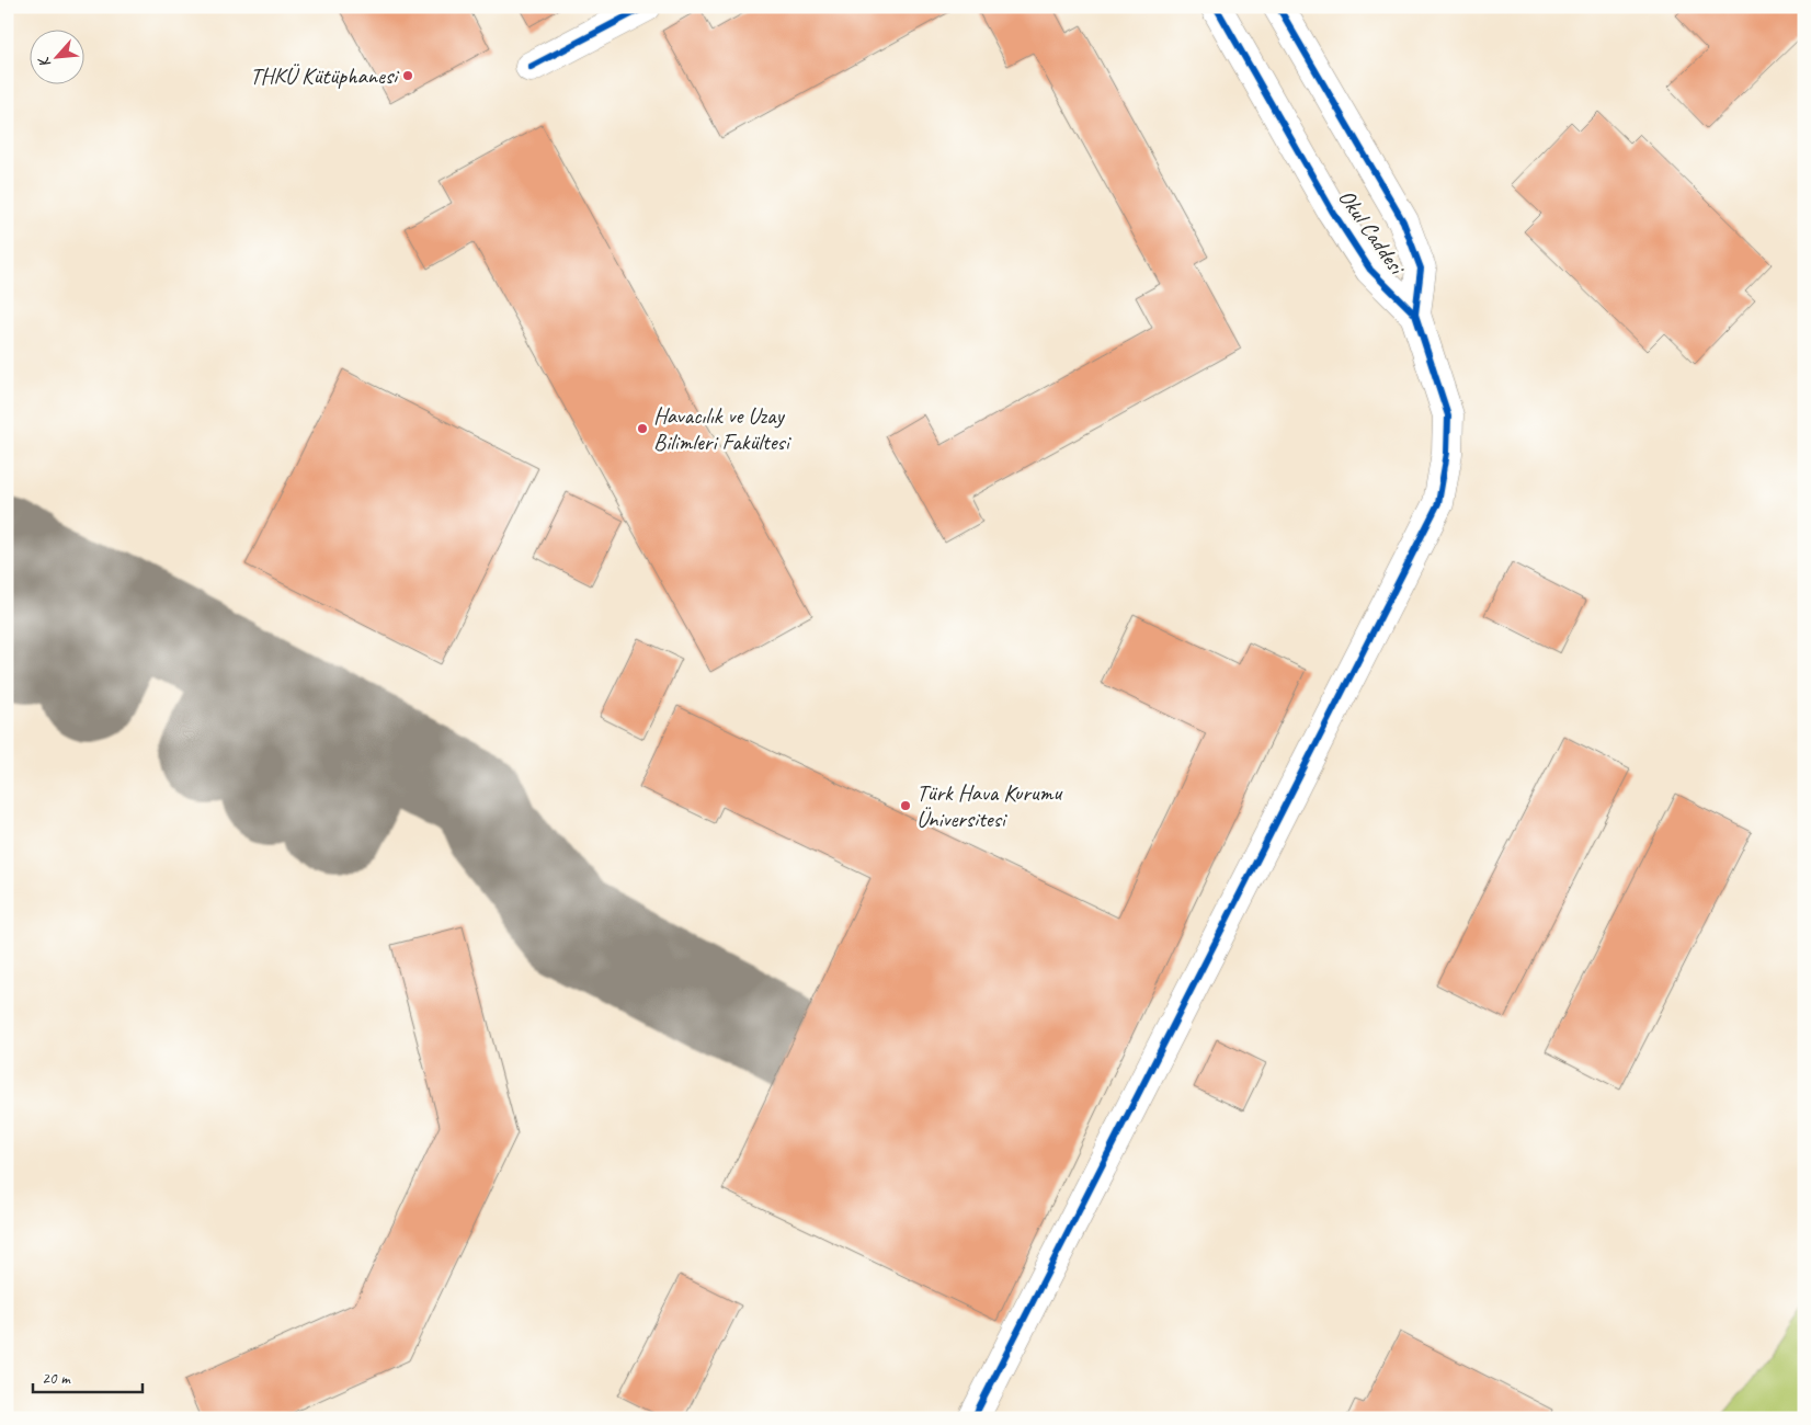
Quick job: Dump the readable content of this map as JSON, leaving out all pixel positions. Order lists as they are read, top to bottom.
{
  "streets": {
    "street": ["Okul Caddesi"]
  },
  "places": ["THKÜ Kütüphanesi", "Havacılık ve Uzay Bilimleri Fakültesi", "Türk Hava Kurumu Üniversitesi"],
  "scale_bar": "20 m",
  "north": "bottom left"
}
